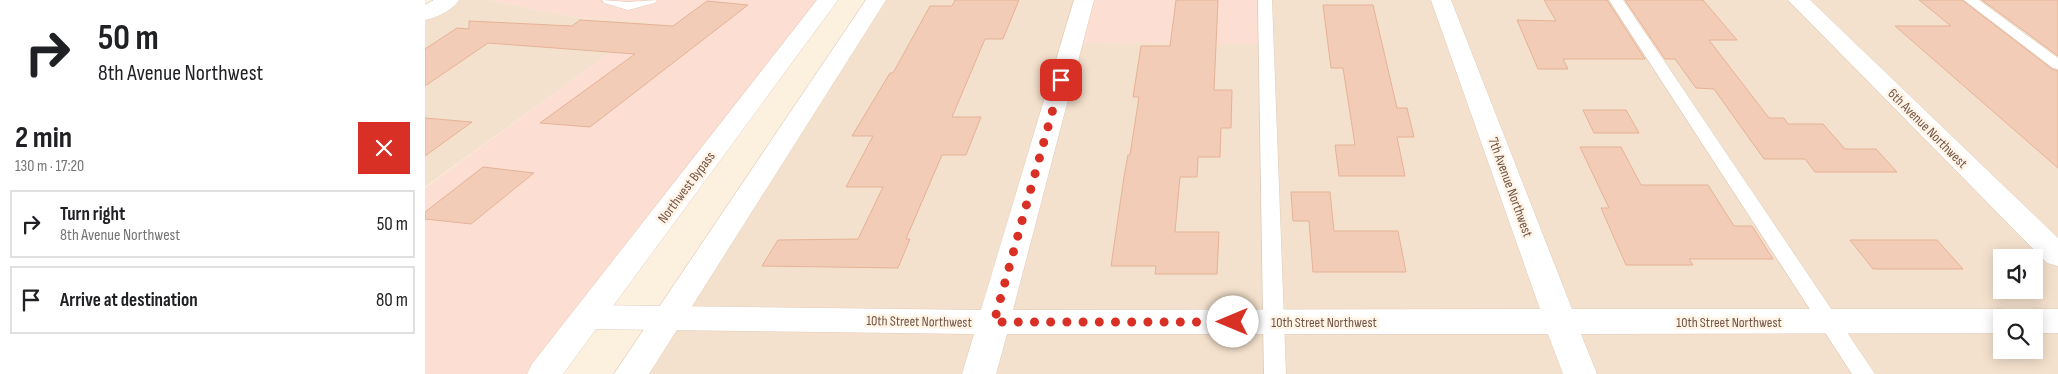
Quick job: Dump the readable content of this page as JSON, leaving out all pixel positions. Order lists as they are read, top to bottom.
{
  "streets": {
    "street": [
      "6th Avenue Northwest",
      "Northwest Bypass",
      "7th Avenue Northwest",
      "10th Street Northwest"
    ]
  },
  "crossings": [
    ["Northwest Bypass", "10th Street Northwest"],
    ["7th Avenue Northwest", "10th Street Northwest"]
  ],
  "page": {
    "turn": ["50 m", "8th Avenue Northwest"],
    "heading": ["2 min", "130 m · 17:20"],
    "list": [
      {
        "name": "Turn right",
        "note": "8th Avenue Northwest",
        "value": "50 m"
      },
      {
        "name": "Arrive at destination",
        "value": "80 m"
      }
    ]
  }
}
